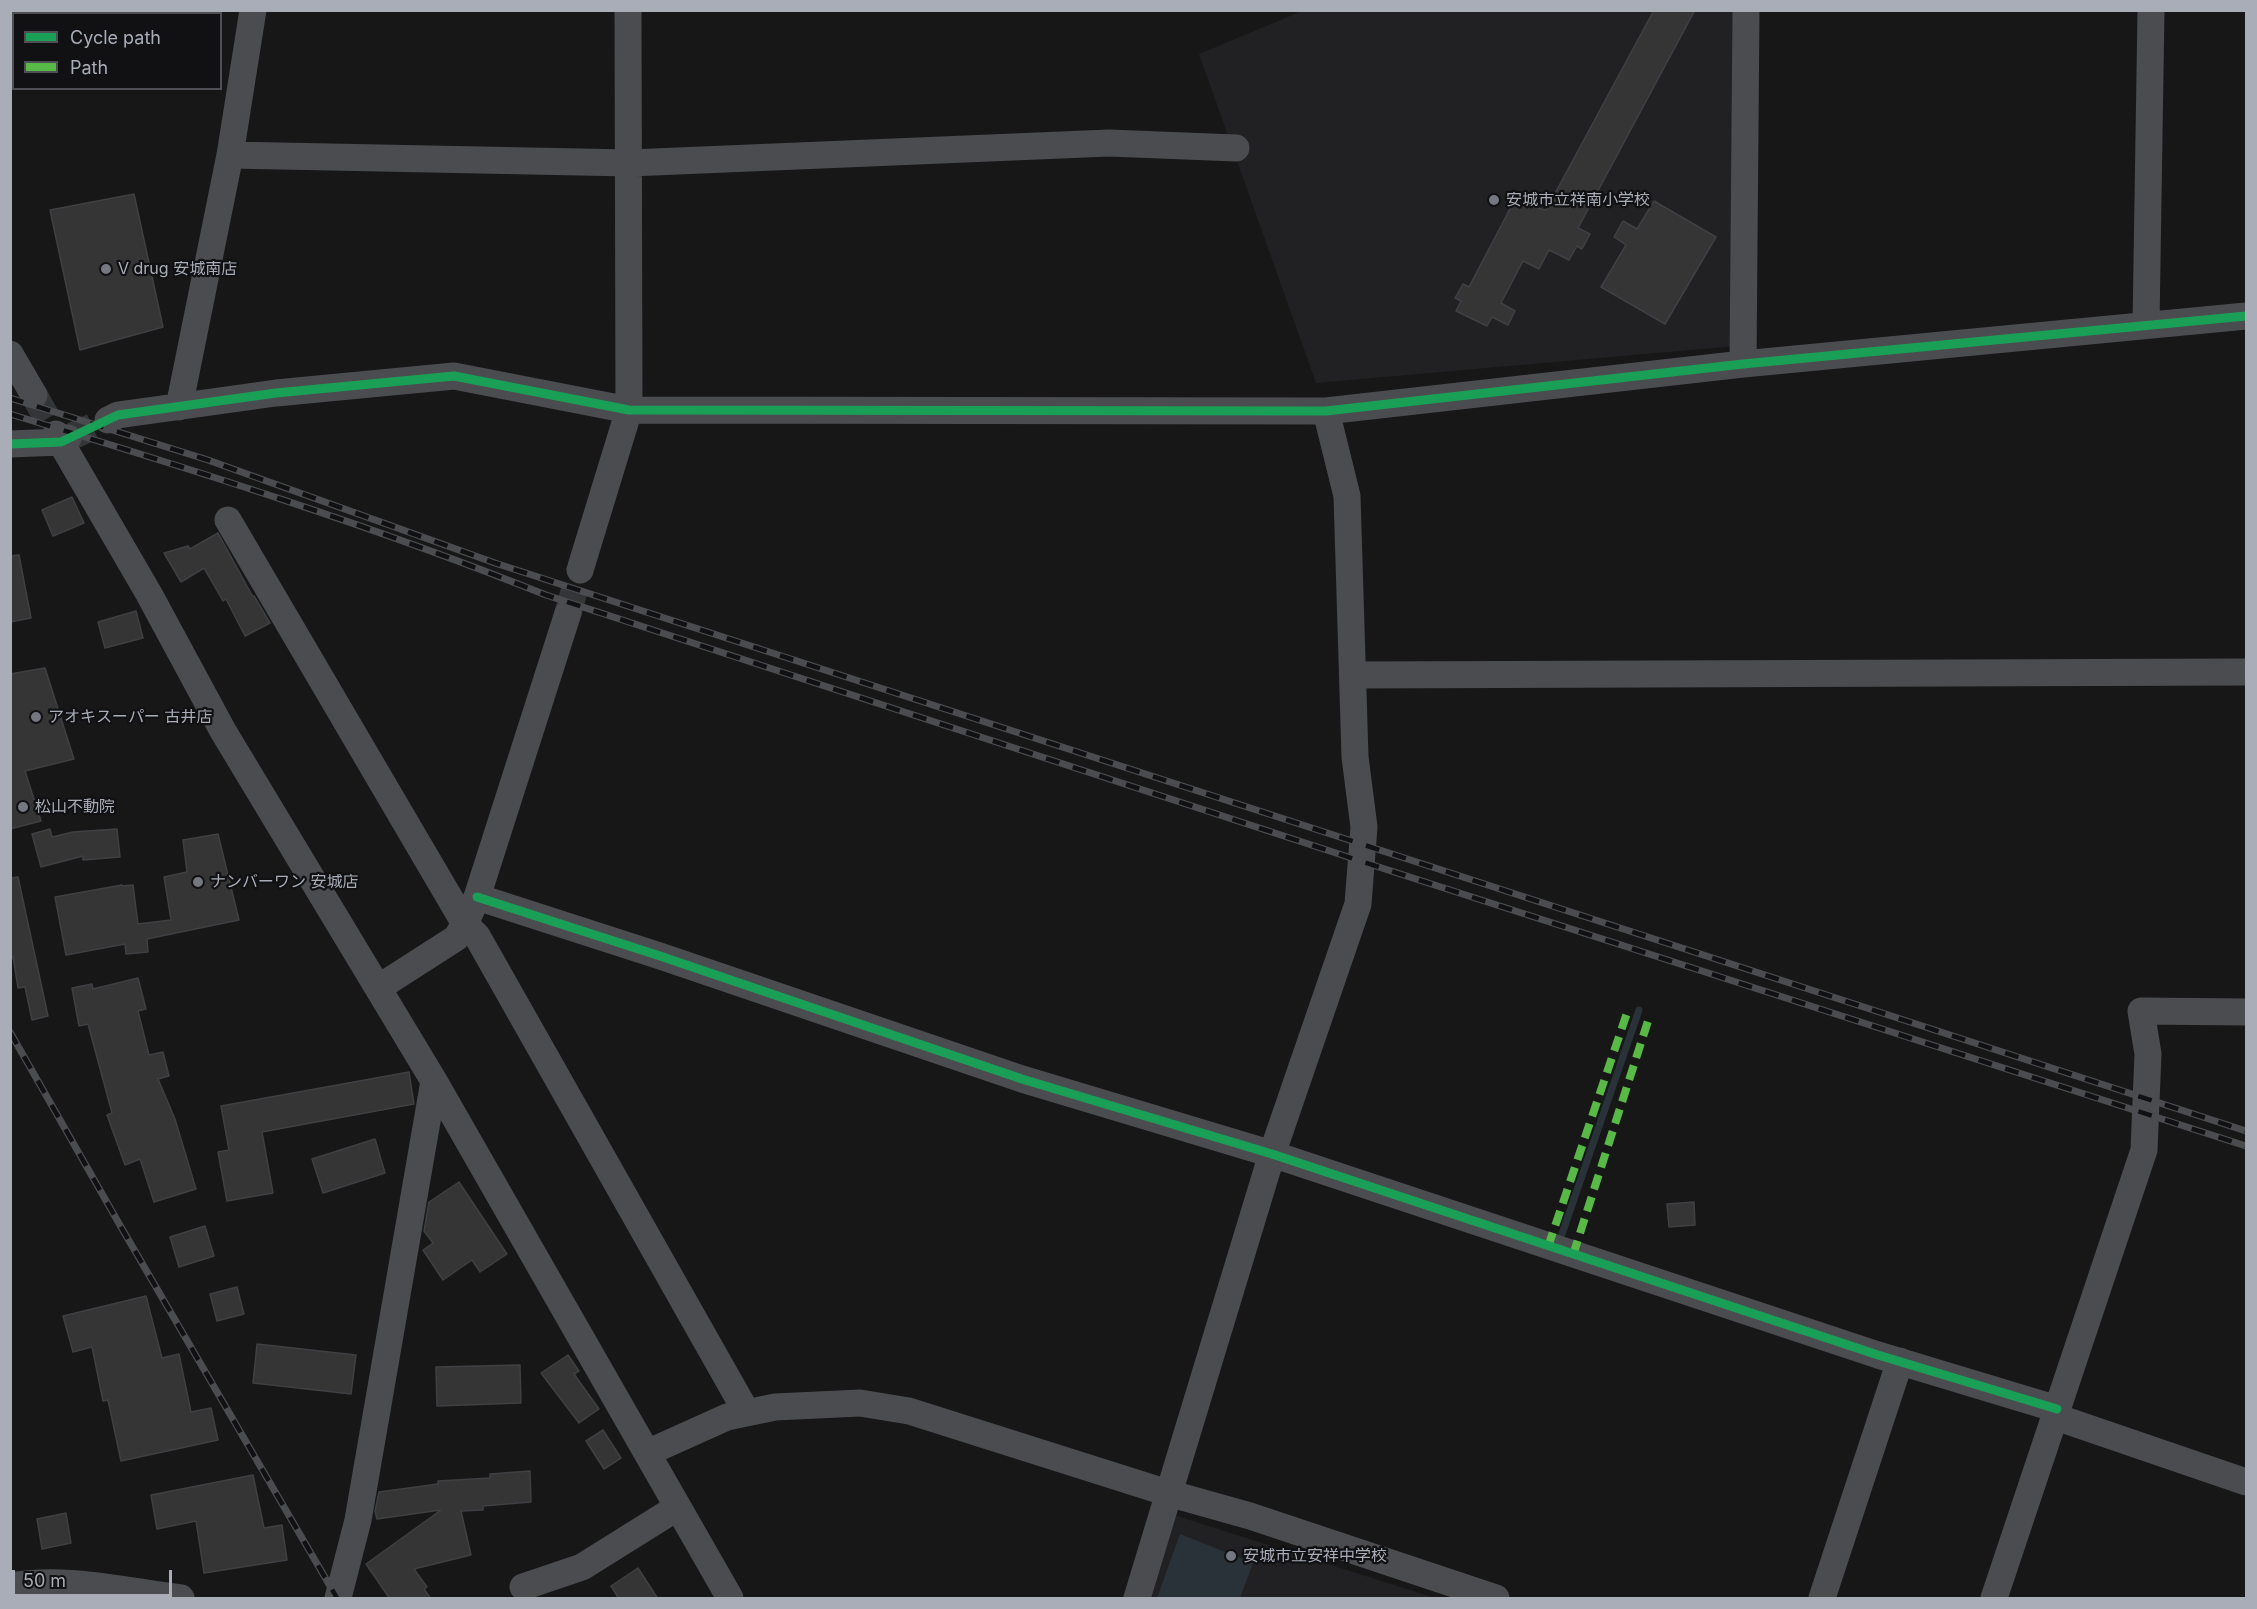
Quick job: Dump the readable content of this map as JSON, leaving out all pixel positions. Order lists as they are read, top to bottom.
{
  "places": [
    "安城市立祥南小学校",
    "V drug 安城南店",
    "アオキスーパー 古井店",
    "松山不動院",
    "ナンバーワン 安城店",
    "安城市立安祥中学校"
  ],
  "legend": ["Cycle path", "Path"],
  "scale_bar": "50 m"
}
